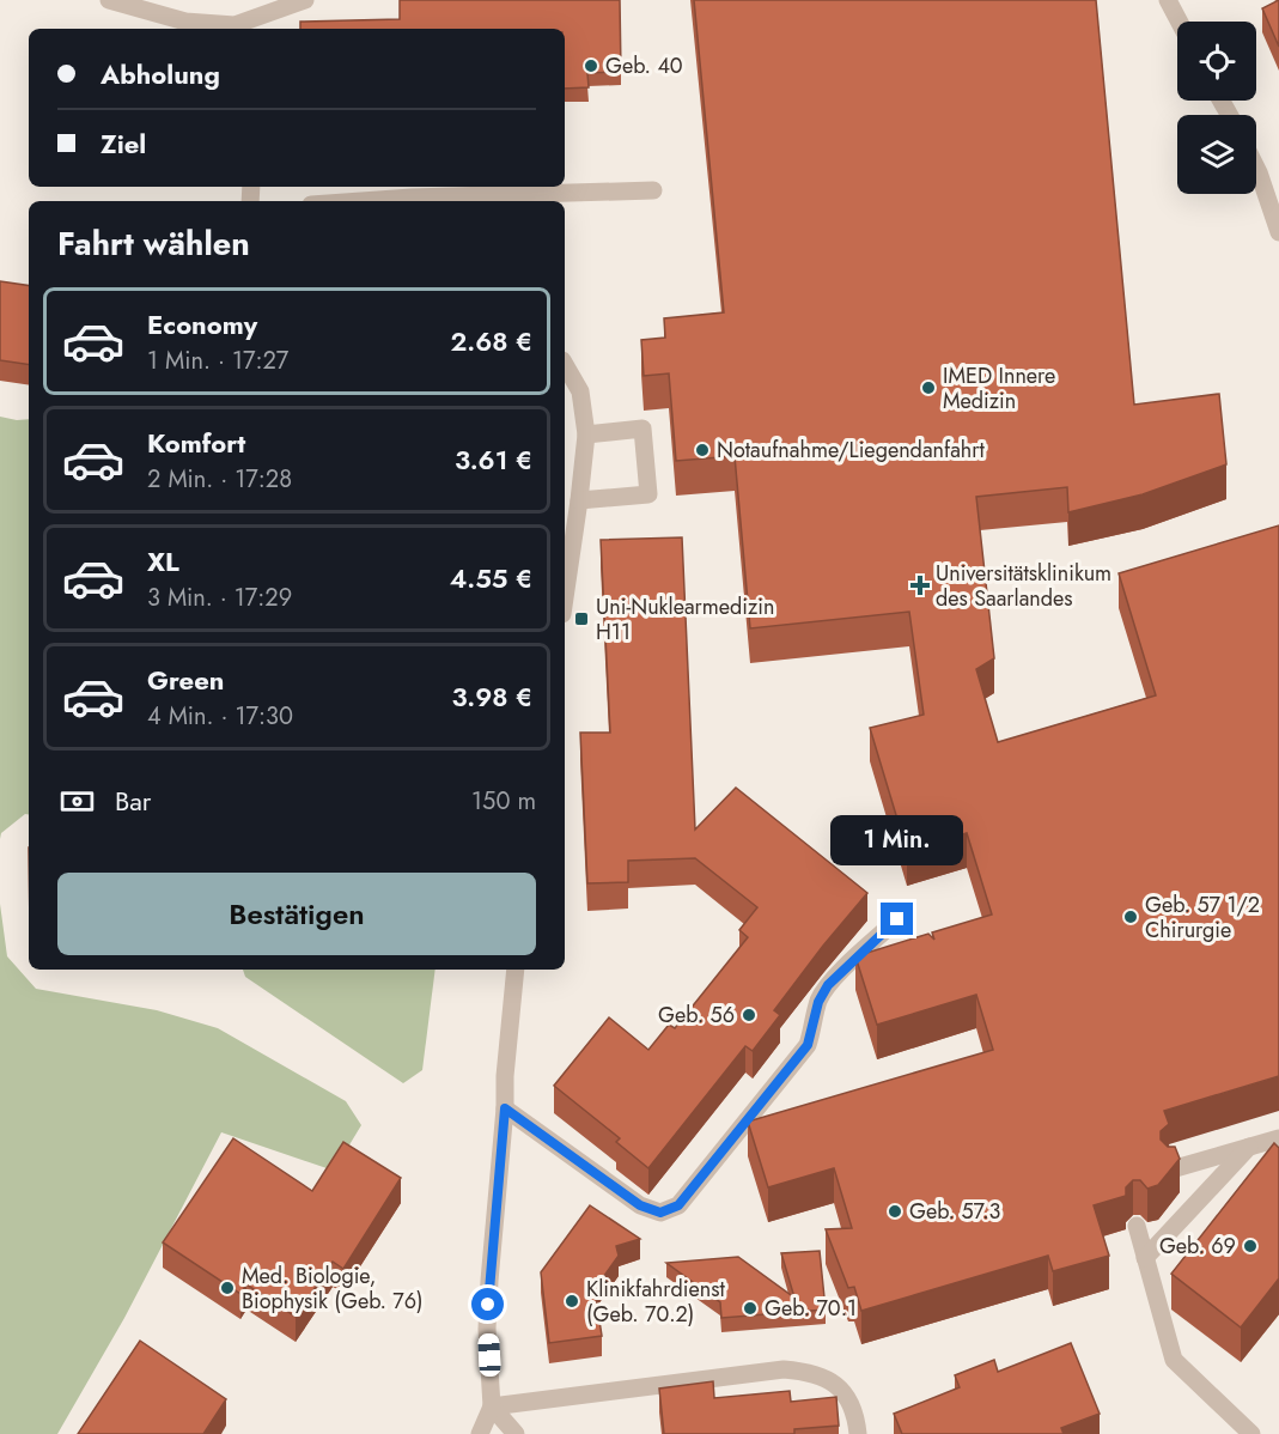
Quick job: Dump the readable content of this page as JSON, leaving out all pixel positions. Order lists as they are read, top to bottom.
{
  "places": {
    "other": [
      "Geb. 40",
      "IMED Innere Medizin",
      "Notaufnahme/Liegendanfahrt",
      "Geb. 57 1/2 Chirurgie",
      "Geb. 56",
      "Geb. 57.3",
      "Geb. 69",
      "Med. Biologie, Biophysik (Geb. 76)",
      "Klinikfahrdienst (Geb. 70.2)",
      "Geb. 70.1"
    ],
    "health": ["Universitätsklinikum des Saarlandes"],
    "transit": ["Uni-Nuklearmedizin H11"]
  },
  "page": {
    "banner": ["Abholung", "Ziel"],
    "heading": "Fahrt wählen",
    "list": [
      {
        "name": "Economy",
        "note": "1 Min. · 17:27",
        "value": "2.68 €"
      },
      {
        "name": "Komfort",
        "note": "2 Min. · 17:28",
        "value": "3.61 €"
      },
      {
        "name": "XL",
        "note": "3 Min. · 17:29",
        "value": "4.55 €"
      },
      {
        "name": "Green",
        "note": "4 Min. · 17:30",
        "value": "3.98 €"
      }
    ],
    "pay": ["Bar", "150 m"],
    "bubble": "1 Min.",
    "buttons": "Bestätigen"
  }
}
